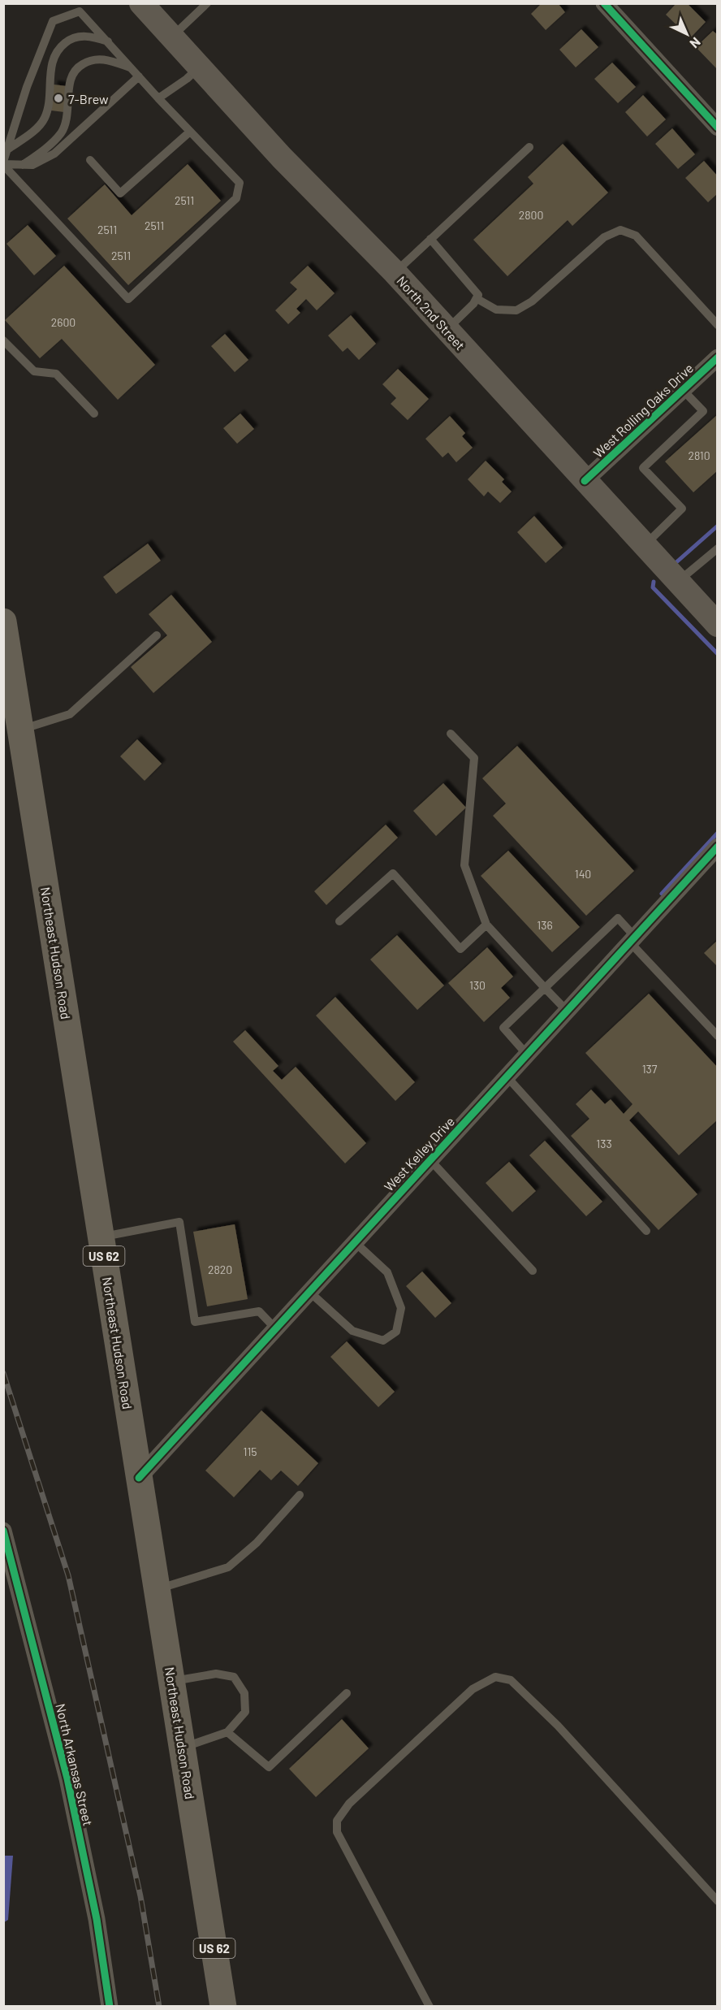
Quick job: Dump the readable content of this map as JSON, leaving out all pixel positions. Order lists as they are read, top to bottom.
{
  "streets": {
    "highway": ["Northeast Hudson Road", "US 62"],
    "main road": ["North 2nd Street"],
    "street": ["West Rolling Oaks Drive", "West Kelley Drive", "North Arkansas Street"]
  },
  "crossings": [
    ["North 2nd Street", "West Rolling Oaks Drive"],
    ["Northeast Hudson Road", "West Kelley Drive"]
  ],
  "places": ["7-Brew"],
  "house_numbers": [
    "2511",
    "2800",
    "2511",
    "2511",
    "2511",
    "2600",
    "2810",
    "140",
    "136",
    "130",
    "137",
    "133",
    "2820",
    "115"
  ],
  "north": "bottom right"
}
